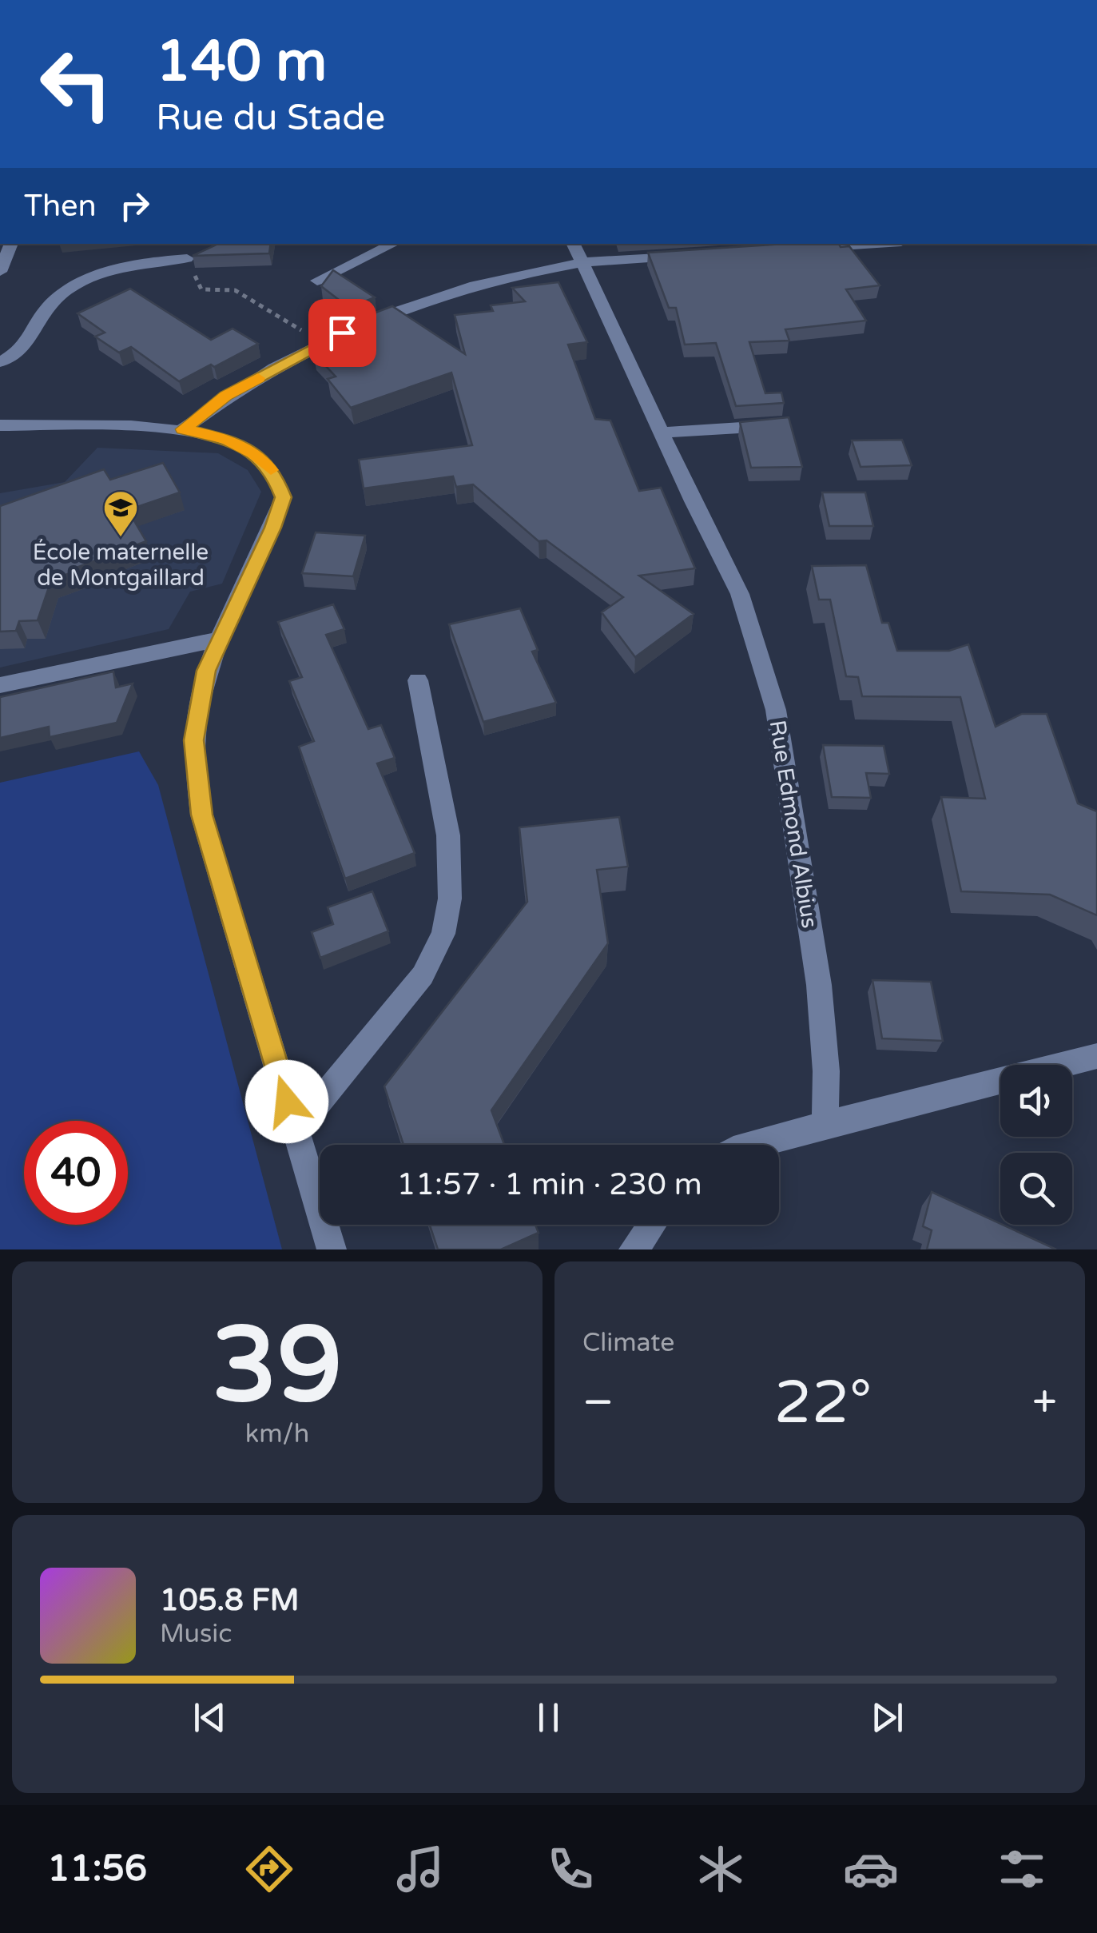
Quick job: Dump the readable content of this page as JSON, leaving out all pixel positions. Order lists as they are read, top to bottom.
{
  "streets": {
    "street": ["Rue Edmond Albius"]
  },
  "places": {
    "school or university": ["École maternelle de Montgaillard"]
  },
  "page": {
    "turn": ["140 m", "Rue du Stade"],
    "then": "Then",
    "limit": "40",
    "trip": "11:57 · 1 min · 230 m",
    "tile": [
      ["39", "km/h"],
      "Climate"
    ],
    "heat": ["−", "22°", "+"],
    "song": ["105.8 FM", "Music"],
    "tabs": "11:56"
  }
}
